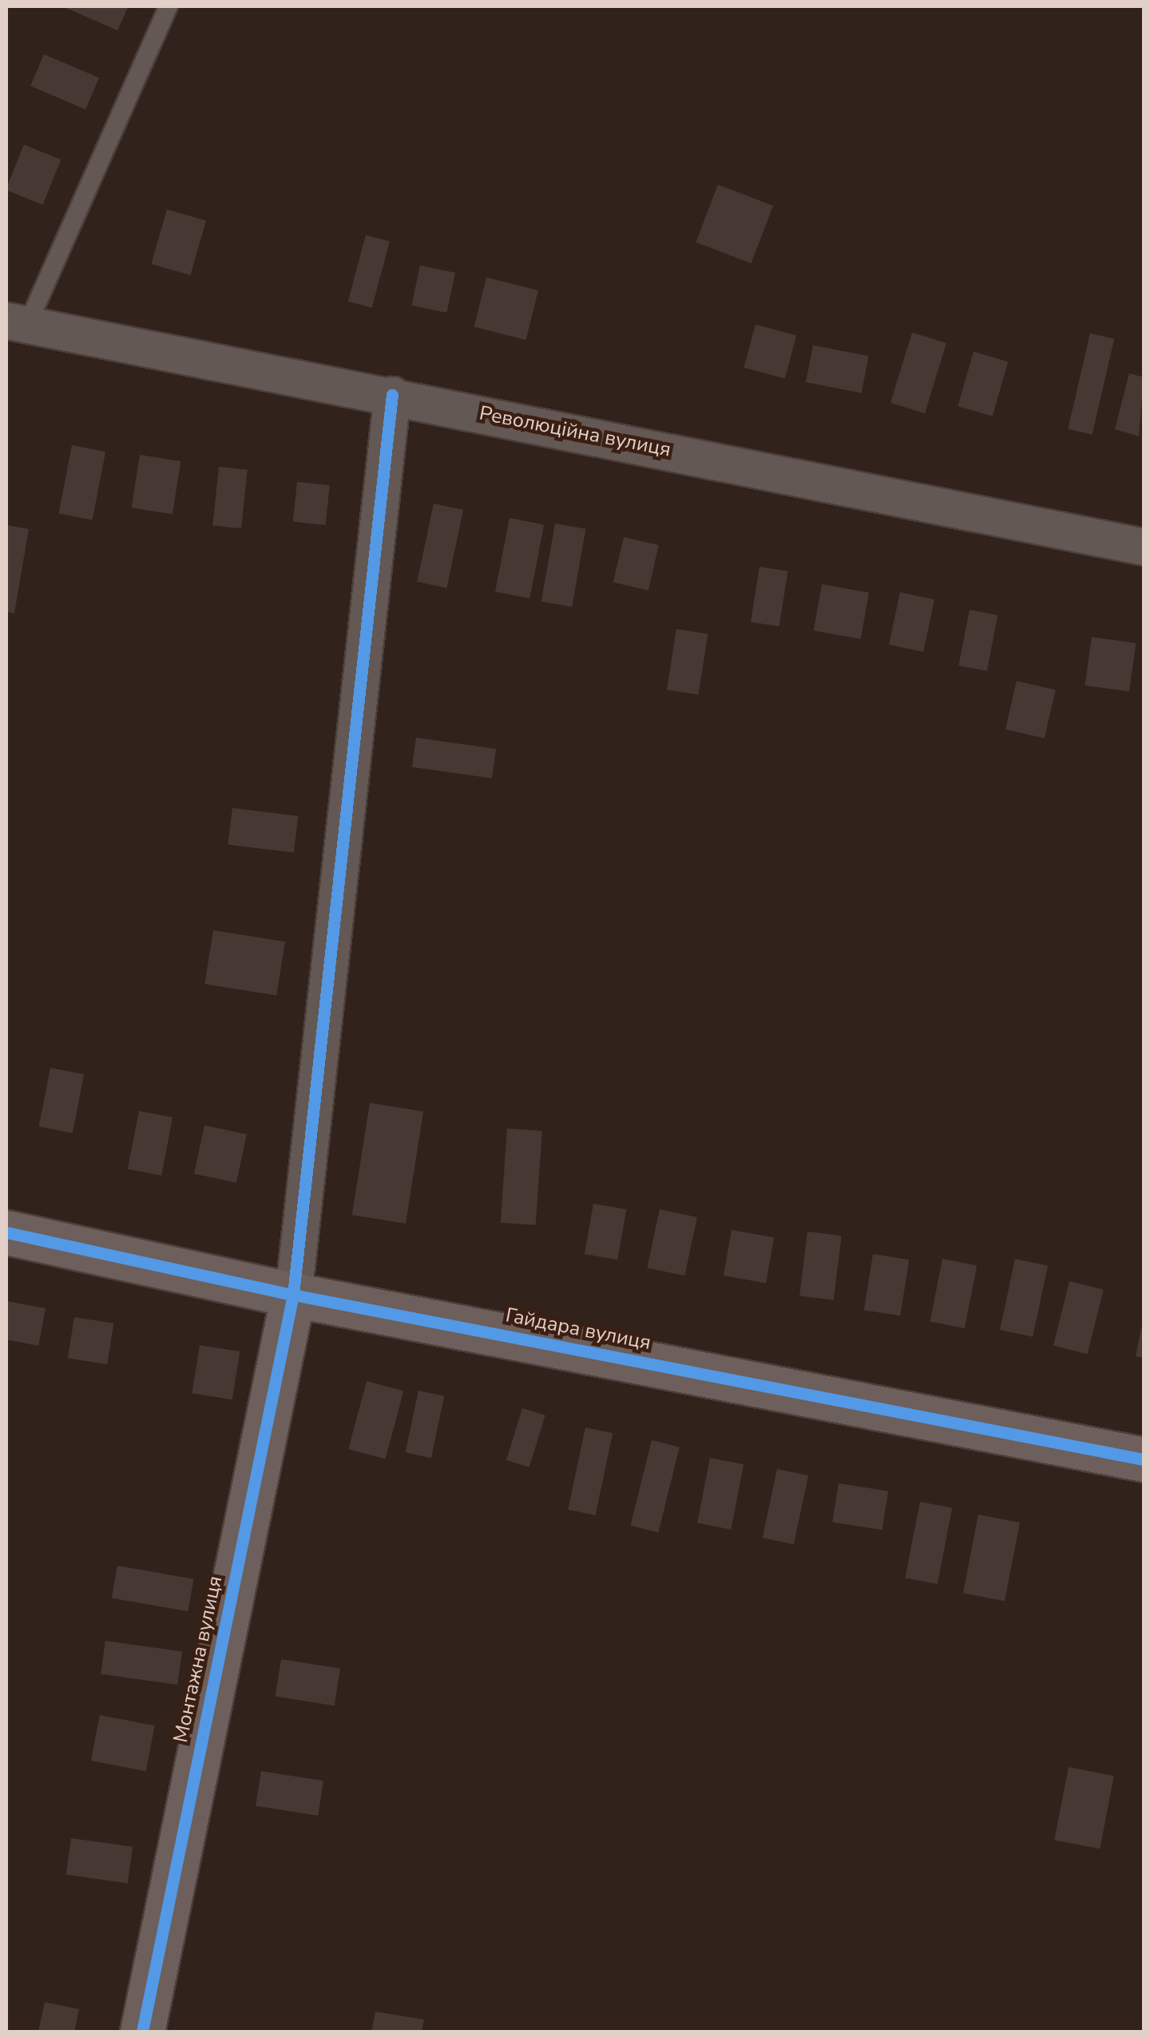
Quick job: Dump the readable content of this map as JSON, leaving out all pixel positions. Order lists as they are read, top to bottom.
{
  "streets": {
    "street": ["Революційна вулиця", "Гайдара вулиця", "Монтажна вулиця"]
  },
  "crossings": [
    ["Гайдара вулиця", "Монтажна вулиця"]
  ]
}
